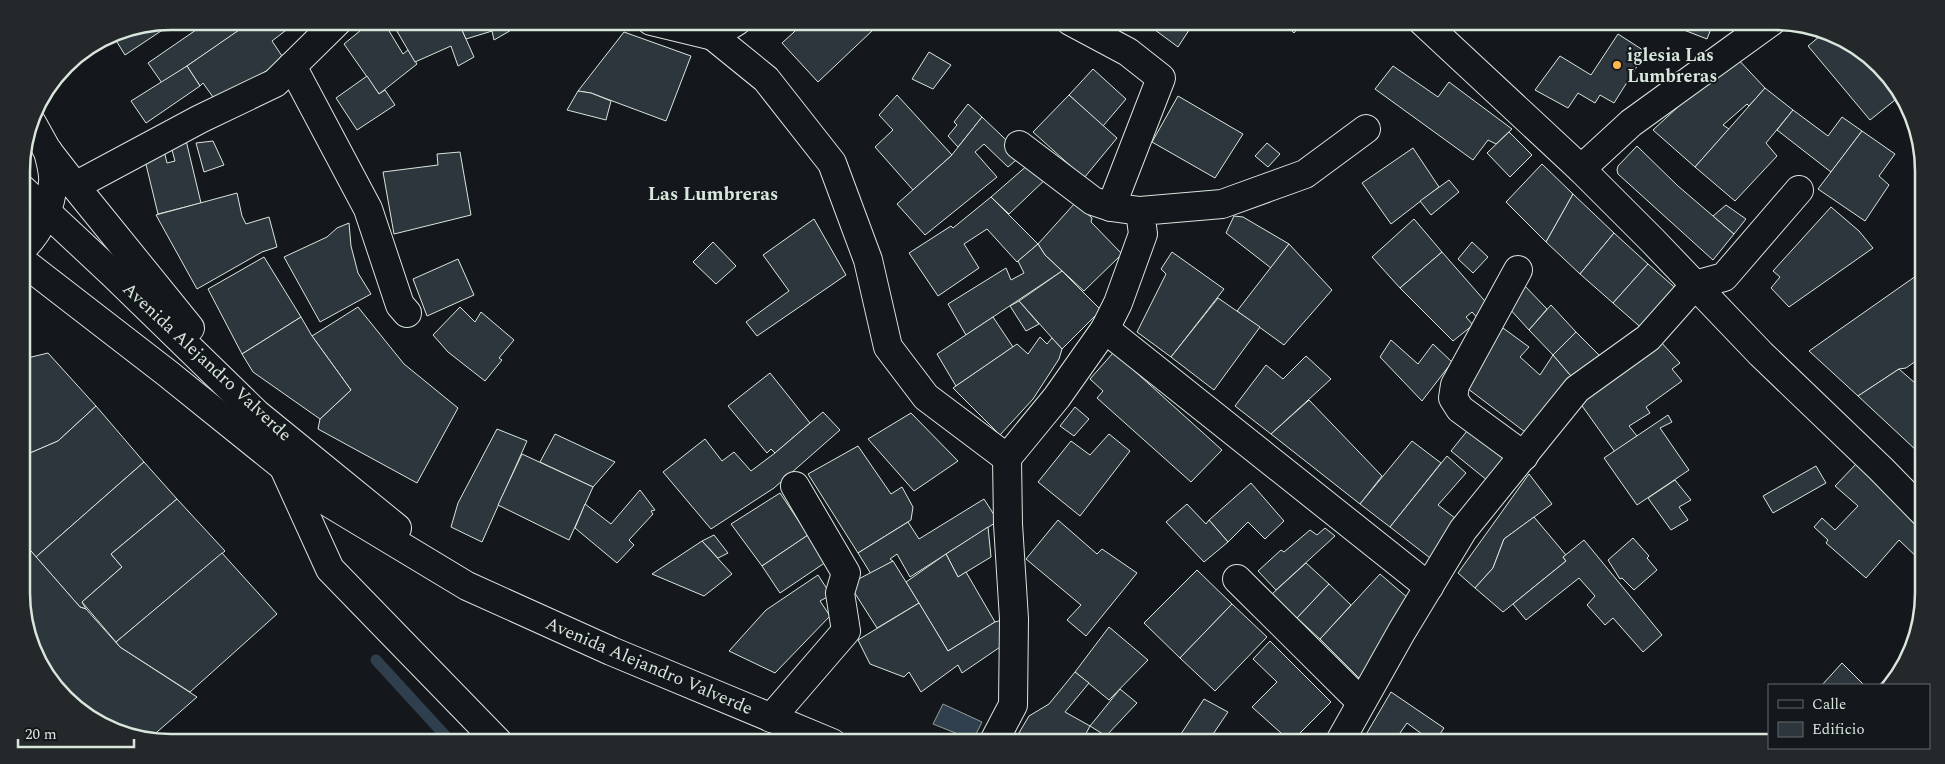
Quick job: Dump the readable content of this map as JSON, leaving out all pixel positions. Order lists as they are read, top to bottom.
{
  "streets": {
    "street": ["Avenida Alejandro Valverde"]
  },
  "districts": ["Las Lumbreras"],
  "places": ["iglesia Las Lumbreras"],
  "legend": ["Calle", "Edificio"],
  "scale_bar": "20 m"
}
